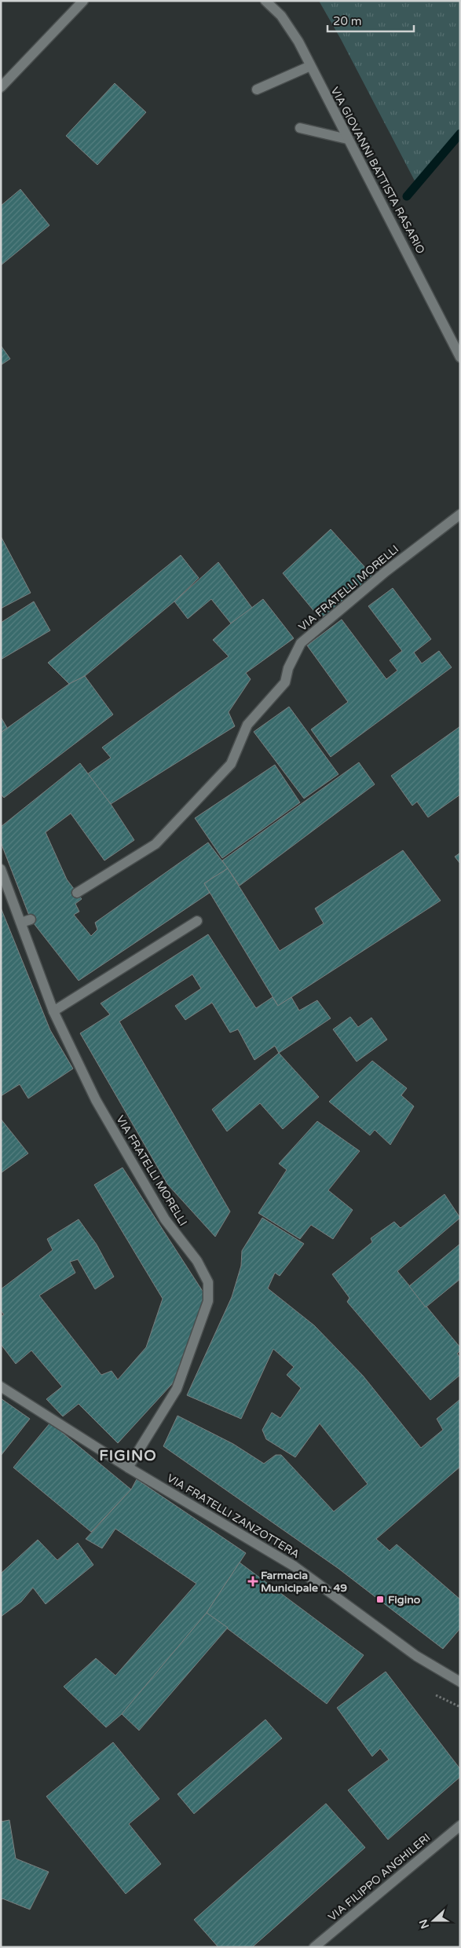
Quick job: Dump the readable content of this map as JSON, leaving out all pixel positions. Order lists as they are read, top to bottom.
{
  "streets": {
    "street": [
      "VIA GIOVANNI BATTISTA RASARIO",
      "VIA FRATELLI MORELLI",
      "VIA FRATELLI ZANZOTTERA",
      "VIA FILIPPO ANGHILERI"
    ]
  },
  "crossings": [
    ["VIA FRATELLI MORELLI", "VIA FRATELLI ZANZOTTERA"]
  ],
  "districts": ["FIGINO"],
  "places": {
    "health": ["Farmacia Municipale n. 49"],
    "transit": ["Figino"]
  },
  "scale_bar": "20 m",
  "north": "left"
}
